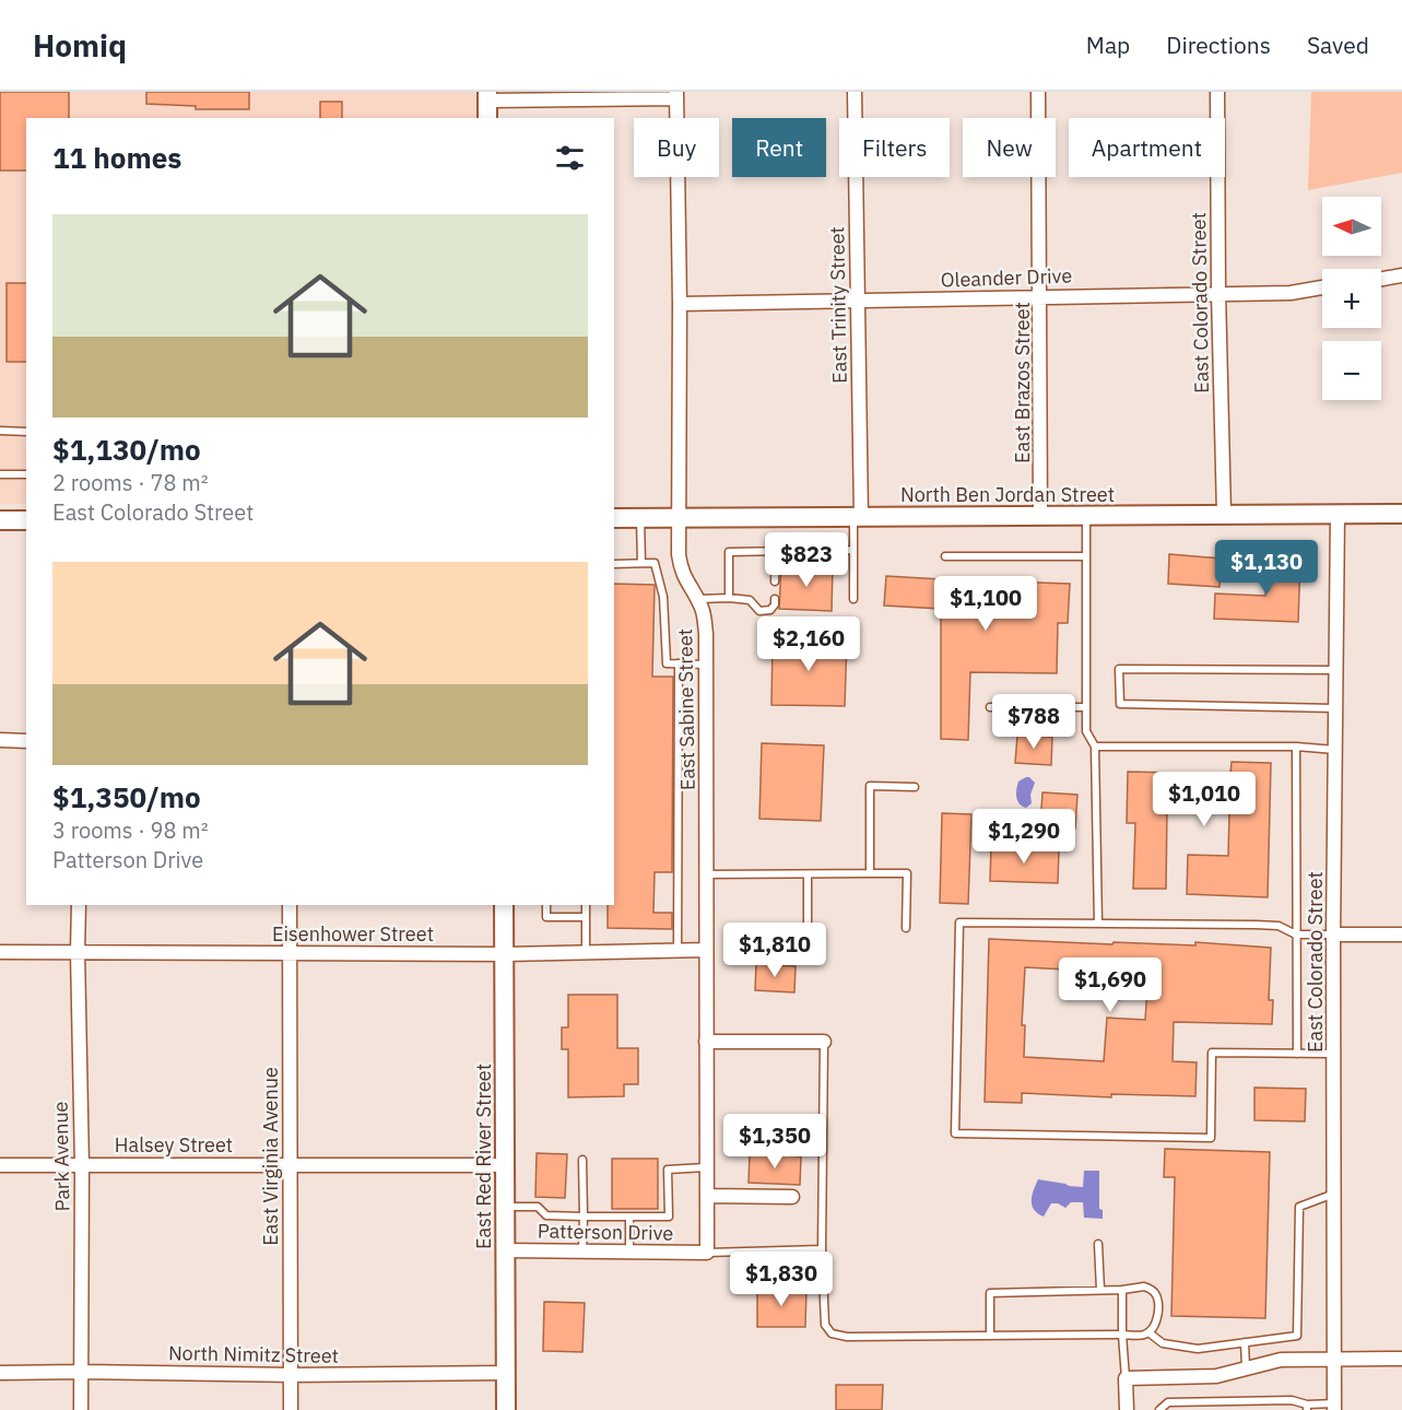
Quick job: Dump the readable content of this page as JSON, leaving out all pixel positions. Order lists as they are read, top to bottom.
{
  "streets": {
    "street": [
      "Oleander Drive",
      "East Colorado Street",
      "East Trinity Street",
      "East Brazos Street",
      "North Ben Jordan Street",
      "East Sabine Street",
      "Eisenhower Street",
      "Halsey Street",
      "Park Avenue",
      "East Virginia Avenue",
      "East Red River Street",
      "Patterson Drive",
      "North Nimitz Street"
    ]
  },
  "crossings": [
    ["Oleander Drive", "East Colorado Street"],
    ["Oleander Drive", "East Trinity Street"],
    ["Oleander Drive", "East Brazos Street"],
    ["Oleander Drive", "East Sabine Street"],
    ["East Colorado Street", "North Ben Jordan Street"],
    ["East Trinity Street", "North Ben Jordan Street"],
    ["East Brazos Street", "North Ben Jordan Street"],
    ["North Ben Jordan Street", "East Sabine Street"],
    ["East Sabine Street", "Eisenhower Street"],
    ["East Sabine Street", "Patterson Drive"],
    ["Eisenhower Street", "Park Avenue"],
    ["Eisenhower Street", "East Virginia Avenue"],
    ["Eisenhower Street", "East Red River Street"],
    ["Halsey Street", "Park Avenue"],
    ["Halsey Street", "East Virginia Avenue"],
    ["Halsey Street", "East Red River Street"],
    ["Park Avenue", "North Nimitz Street"],
    ["East Virginia Avenue", "North Nimitz Street"],
    ["East Red River Street", "Patterson Drive"],
    ["East Red River Street", "North Nimitz Street"]
  ],
  "north": "left",
  "page": {
    "header": "Homiq",
    "nav": ["Map", "Directions", "Saved"],
    "chip": [
      "Buy",
      "Rent",
      "Filters",
      "New",
      "Apartment"
    ],
    "heading": "11 homes",
    "map_buttons": ["+", "−"],
    "list": [
      {
        "name": "$1,130/mo",
        "note": "2 rooms · 78 m² · East Colorado Street"
      },
      {
        "name": "$1,350/mo",
        "note": "3 rooms · 98 m² · Patterson Drive"
      }
    ],
    "price": [
      "$823",
      "$1,130",
      "$1,100",
      "$2,160",
      "$788",
      "$1,010",
      "$1,290",
      "$1,810",
      "$1,690",
      "$1,350",
      "$1,830"
    ]
  }
}
